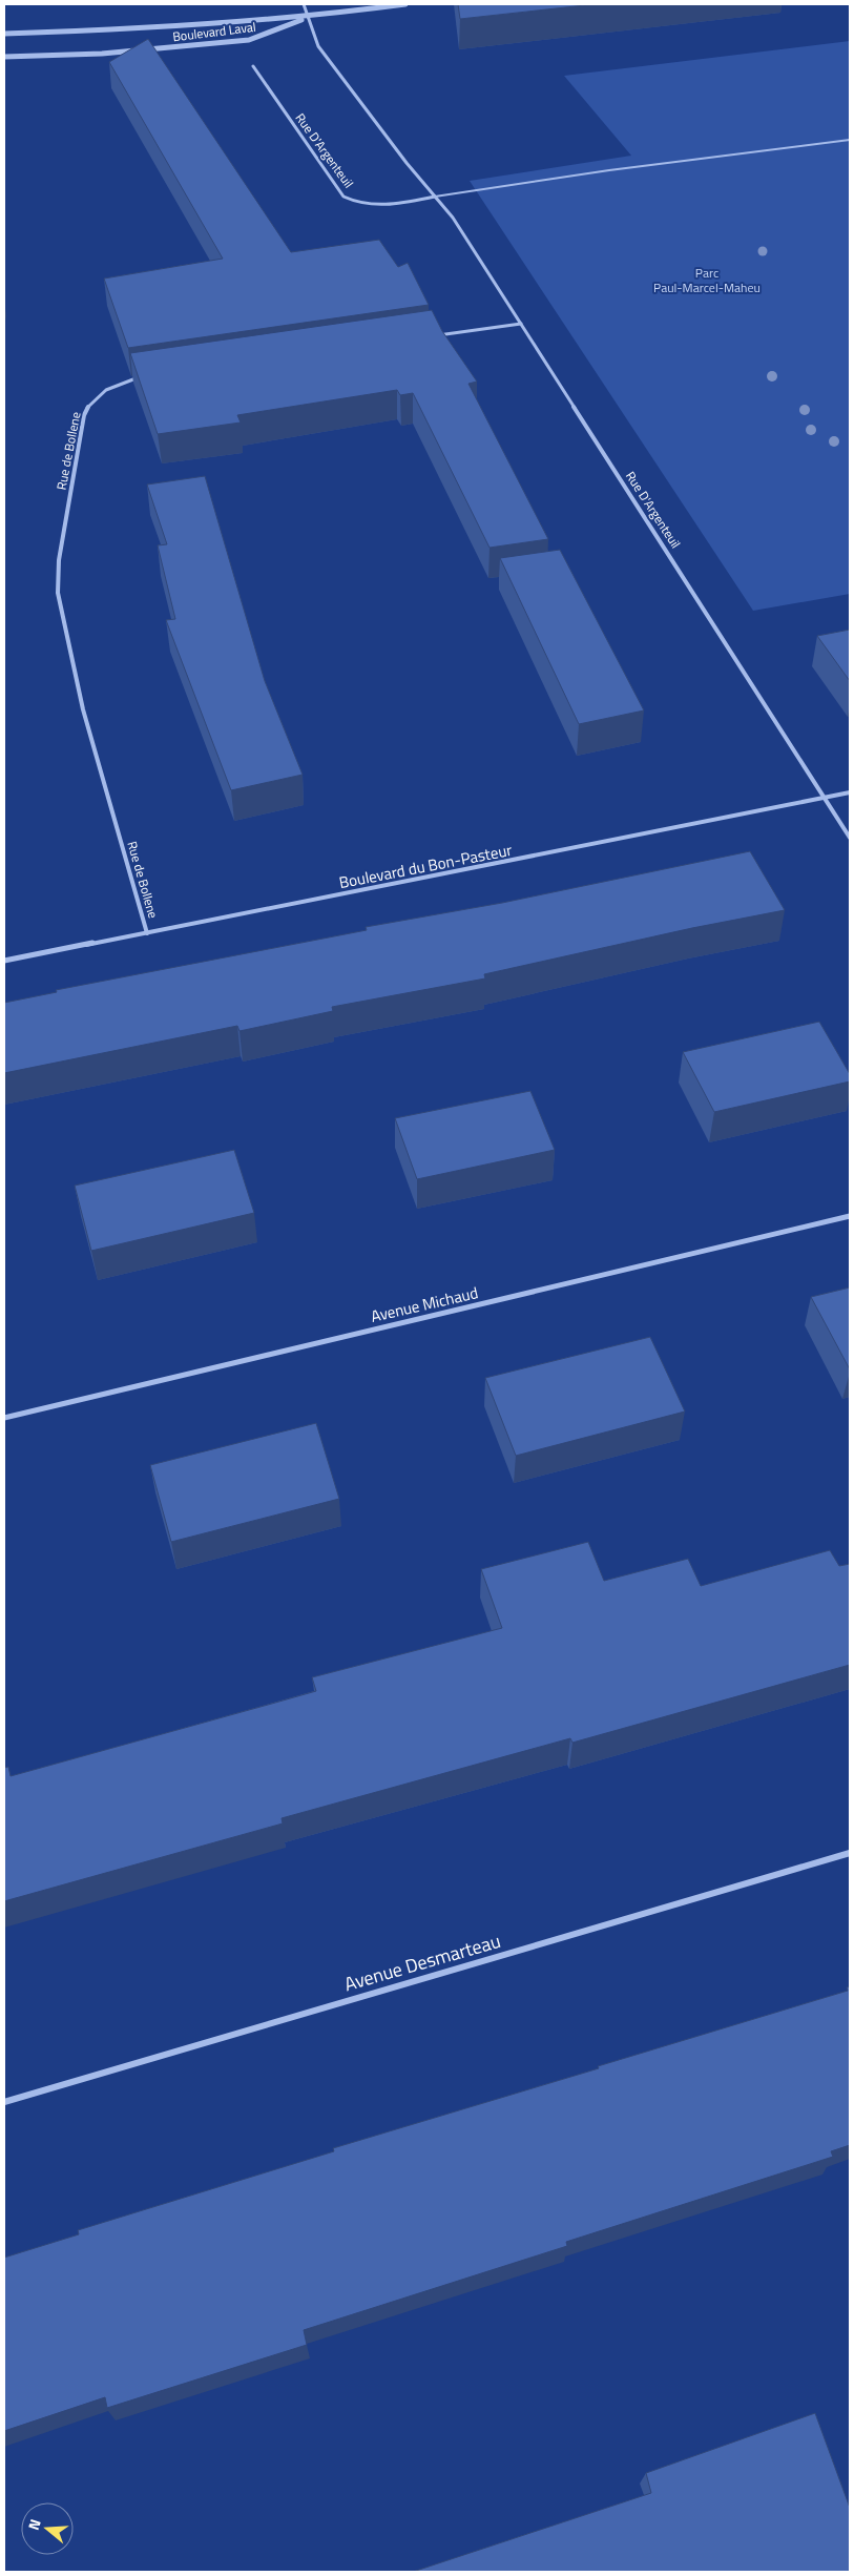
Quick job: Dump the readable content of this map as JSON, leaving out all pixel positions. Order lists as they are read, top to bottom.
{
  "streets": {
    "street": [
      "Boulevard Laval",
      "Rue D'Argenteuil",
      "Rue de Bollene",
      "Boulevard du Bon-Pasteur",
      "Avenue Michaud",
      "Avenue Desmarteau"
    ]
  },
  "crossings": [
    ["Boulevard Laval", "Rue D'Argenteuil"],
    ["Rue D'Argenteuil", "Boulevard du Bon-Pasteur"],
    ["Rue de Bollene", "Boulevard du Bon-Pasteur"]
  ],
  "parks": ["Parc Paul-Marcel-Maheu"],
  "north": "left"
}
